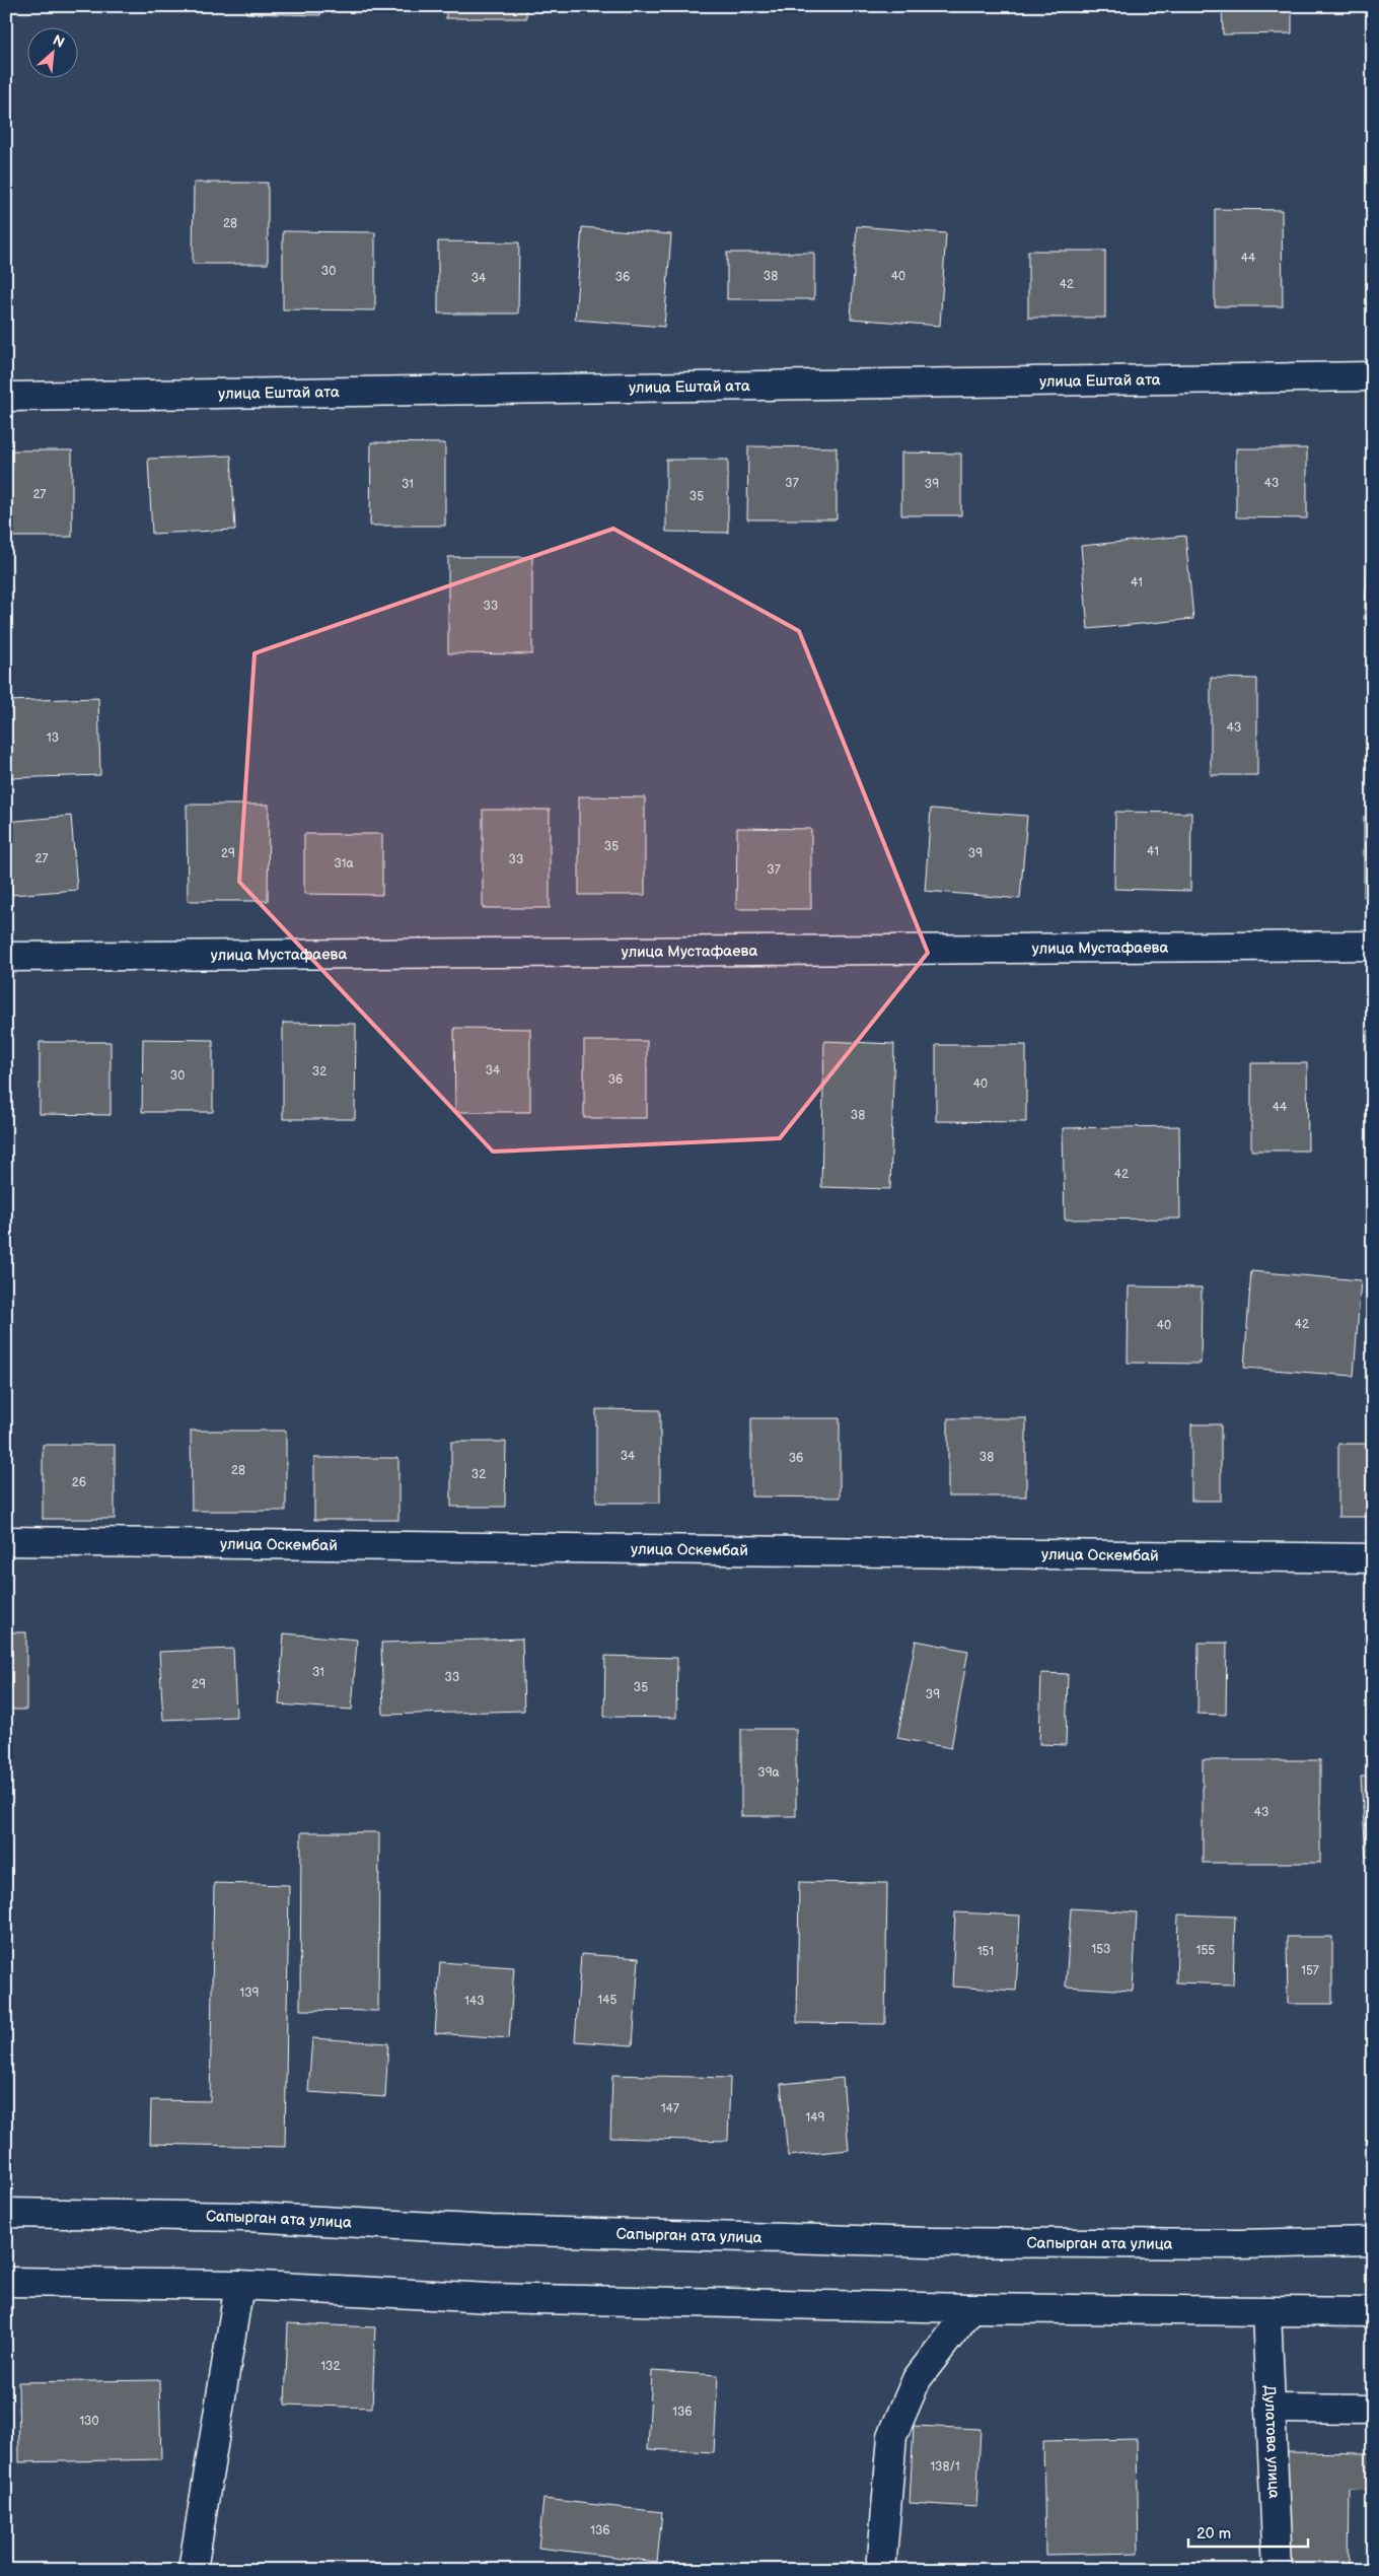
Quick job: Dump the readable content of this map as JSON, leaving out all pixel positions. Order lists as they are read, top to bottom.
{
  "streets": {
    "street": [
      "улица Ештай ата",
      "улица Мустафаева",
      "улица Оскембай",
      "Сапырган ата улица",
      "Дулатова улица"
    ]
  },
  "house_numbers": [
    "28",
    "44",
    "30",
    "38",
    "40",
    "36",
    "34",
    "42",
    "37",
    "43",
    "31",
    "39",
    "27",
    "35",
    "41",
    "33",
    "43",
    "13",
    "35",
    "41",
    "29",
    "39",
    "27",
    "33",
    "31а",
    "37",
    "34",
    "32",
    "30",
    "36",
    "40",
    "44",
    "38",
    "42",
    "42",
    "40",
    "34",
    "38",
    "36",
    "28",
    "32",
    "26",
    "31",
    "33",
    "29",
    "35",
    "39",
    "39а",
    "43",
    "153",
    "155",
    "151",
    "157",
    "139",
    "145",
    "143",
    "147",
    "149",
    "132",
    "136",
    "130",
    "138/1",
    "136"
  ],
  "scale_bar": "20 m",
  "north": "top right"
}
